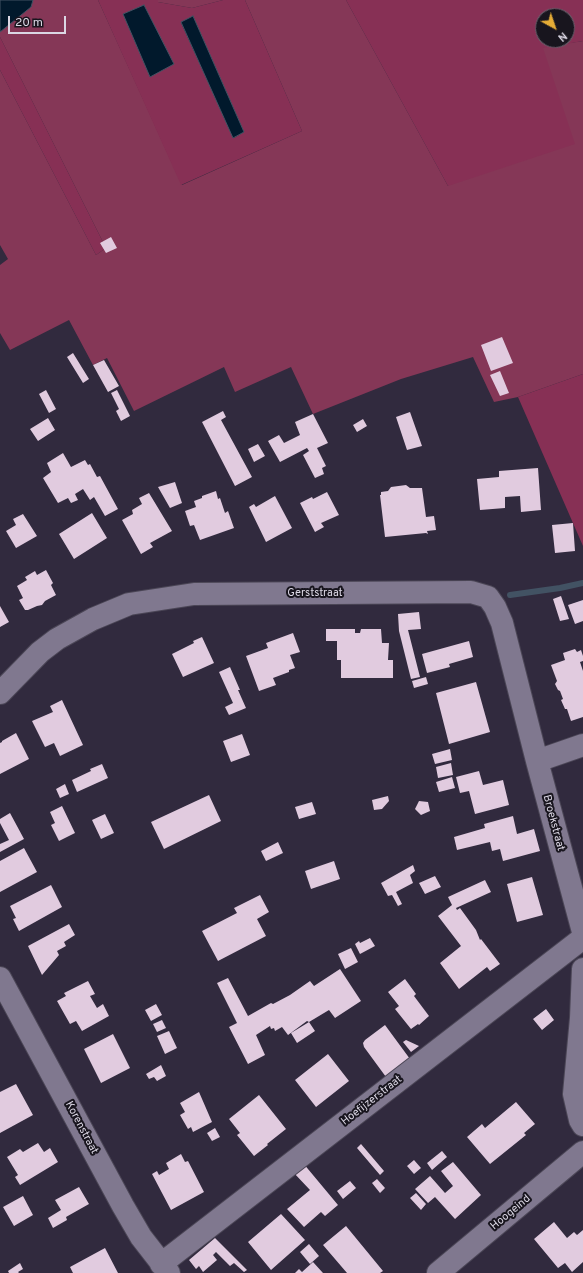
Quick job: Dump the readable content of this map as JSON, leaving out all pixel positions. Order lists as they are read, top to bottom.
{
  "streets": {
    "street": [
      "Gerststraat",
      "Broekstraat",
      "Hoefijzerstraat",
      "Korenstraat",
      "Hoogeind"
    ]
  },
  "crossings": [
    ["Gerststraat", "Broekstraat"],
    ["Hoefijzerstraat", "Korenstraat"]
  ],
  "scale_bar": "20 m",
  "north": "bottom right"
}
